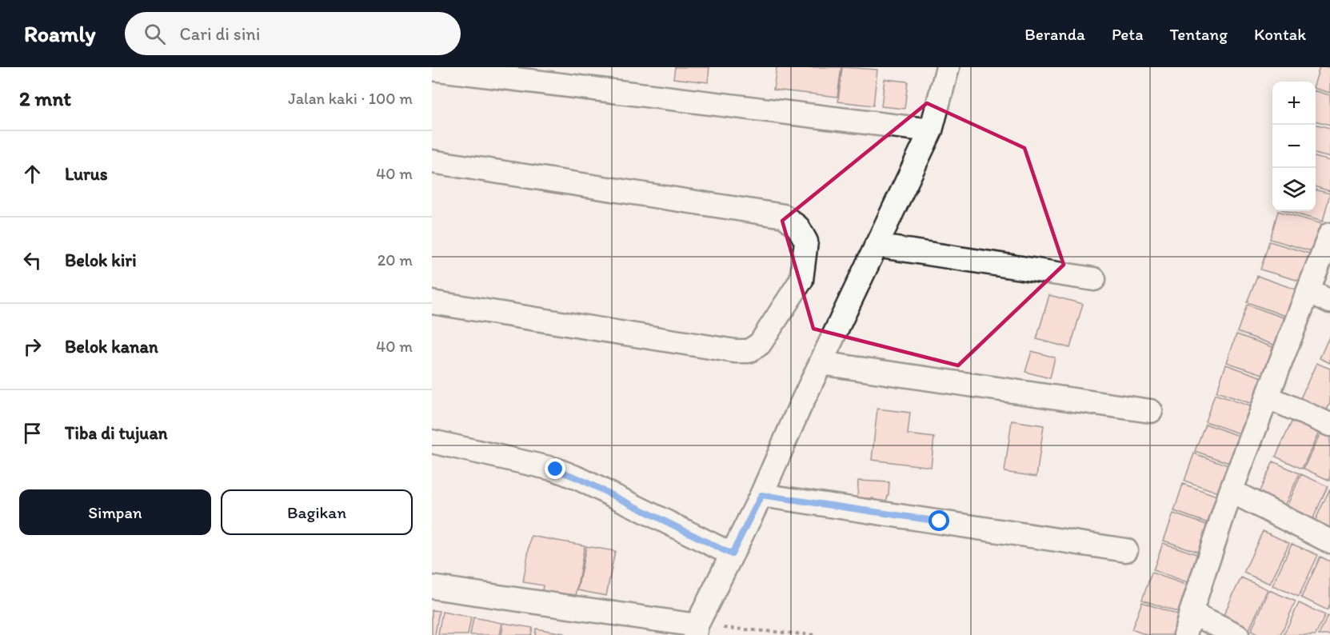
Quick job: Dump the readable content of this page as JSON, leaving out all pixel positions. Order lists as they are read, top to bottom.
{
  "page": {
    "header": "Roamly",
    "search": "Cari di sini",
    "nav": [
      "Beranda",
      "Peta",
      "Tentang",
      "Kontak"
    ],
    "heading": ["2 mnt", "Jalan kaki · 100 m"],
    "map_buttons": ["+", "−"],
    "list": [
      ["Lurus", "40 m"],
      ["Belok kiri", "20 m"],
      ["Belok kanan", "40 m"],
      "Tiba di tujuan"
    ],
    "buttons": ["Simpan", "Bagikan"]
  }
}
